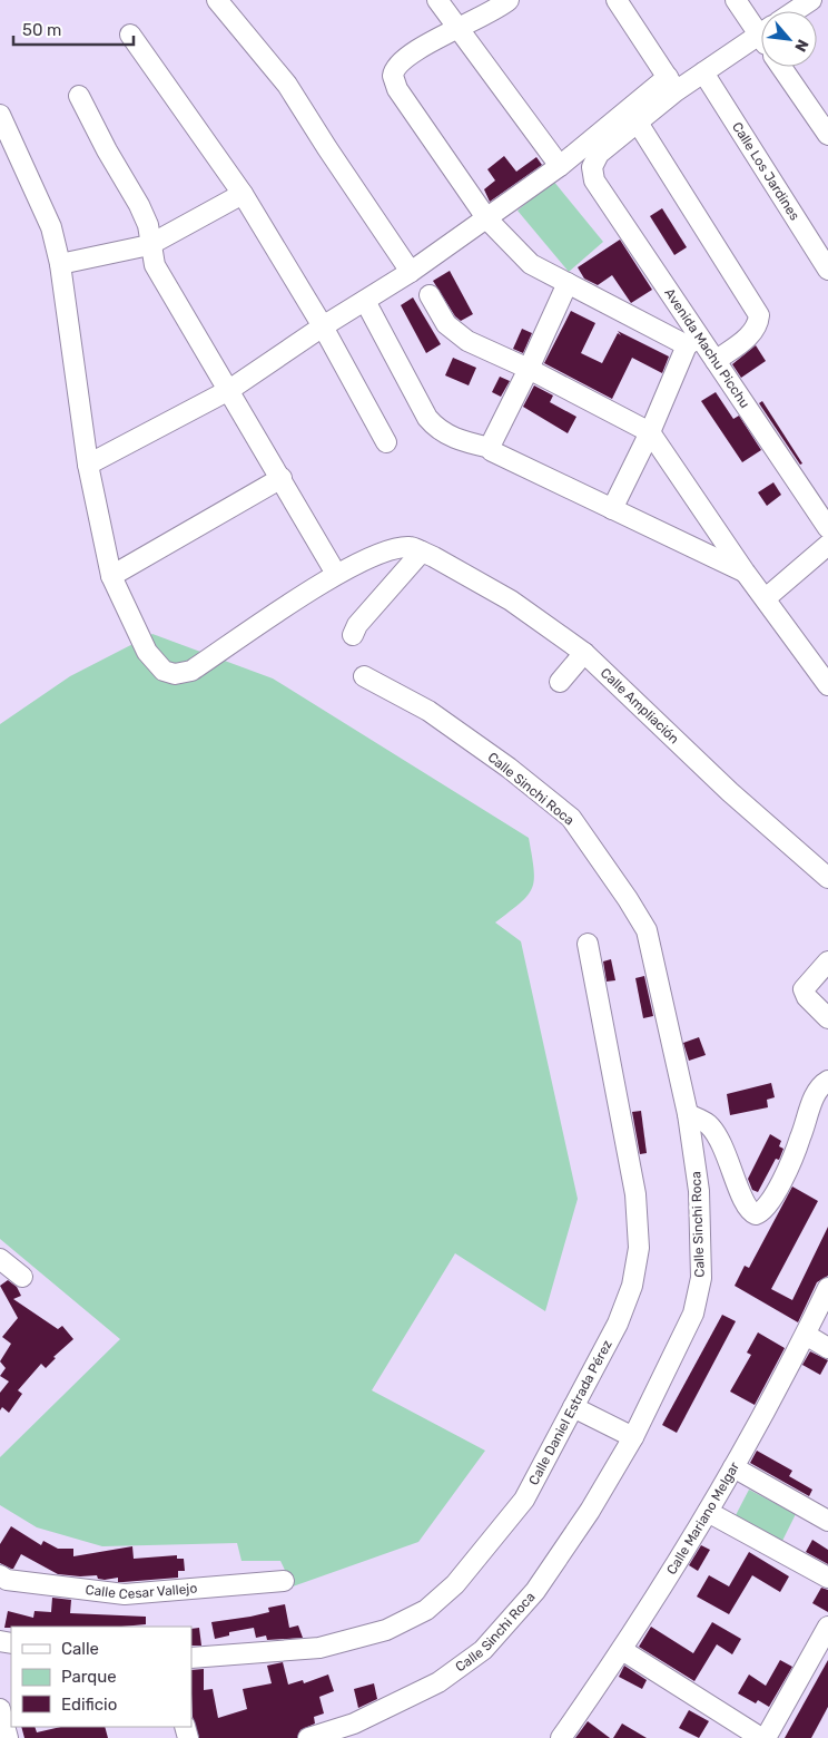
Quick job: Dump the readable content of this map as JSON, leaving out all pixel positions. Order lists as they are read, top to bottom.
{
  "streets": {
    "street": [
      "Calle Los Jardines",
      "Avenida Machu Picchu",
      "Calle Ampliación",
      "Calle Sinchi Roca",
      "Calle Daniel Estrada Pérez",
      "Calle Mariano Melgar",
      "Calle Cesar Vallejo"
    ]
  },
  "legend": ["Calle", "Parque", "Edificio"],
  "scale_bar": "50 m",
  "north": "bottom right"
}
